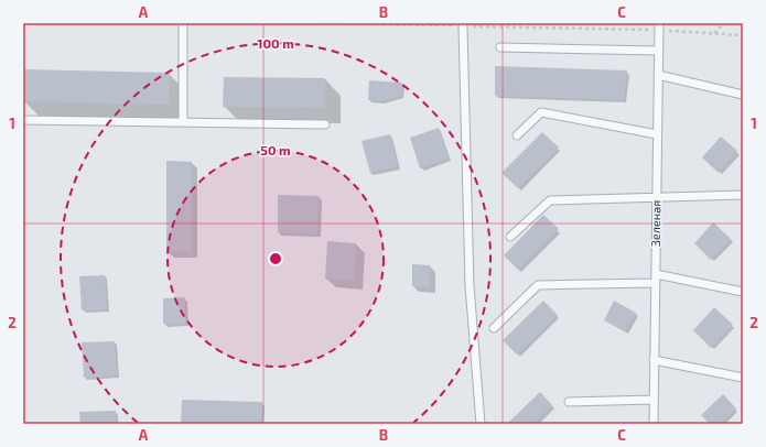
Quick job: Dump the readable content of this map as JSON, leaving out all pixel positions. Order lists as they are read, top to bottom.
{
  "streets": {
    "lane": ["Зеленая"]
  },
  "grid": {
    "columns": ["A", "B", "C"],
    "rows": ["1", "2"]
  },
  "rings": ["100 m", "50 m"]
}
